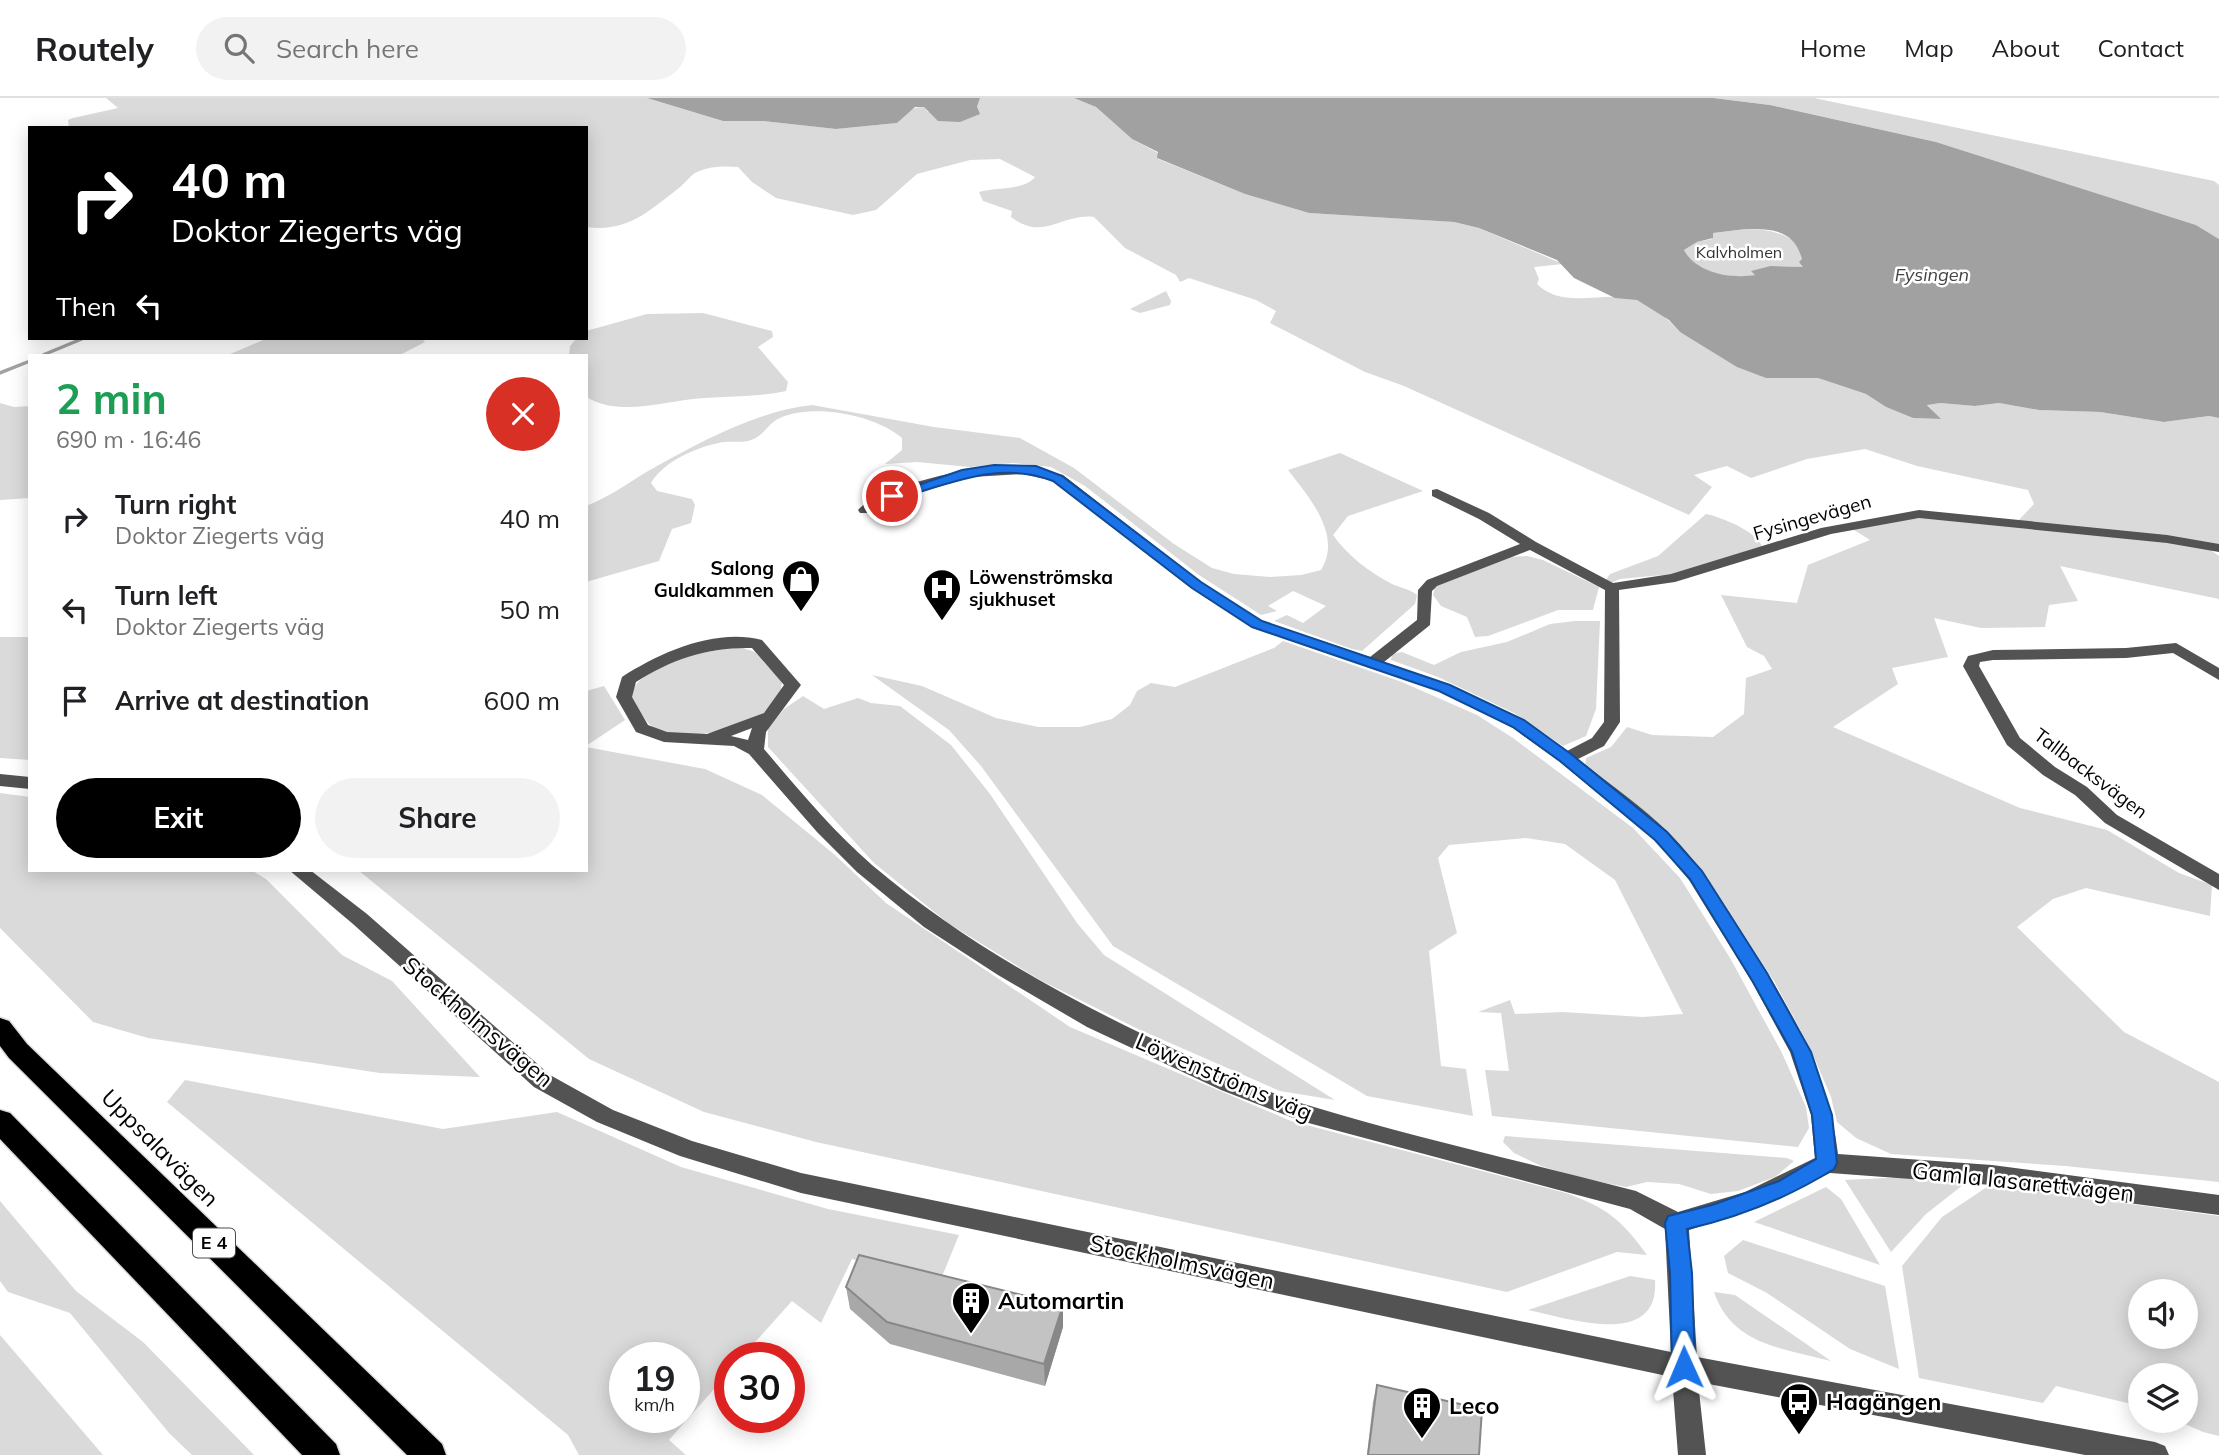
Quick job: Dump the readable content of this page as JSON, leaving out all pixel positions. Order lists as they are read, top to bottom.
{
  "streets": {
    "highway": ["Uppsalavägen", "E 4"],
    "street": [
      "Fysingevägen",
      "Tallbacksvägen",
      "Stockholmsvägen",
      "Löwenströms väg",
      "Gamla lasarettvägen"
    ]
  },
  "water": ["Fysingen"],
  "parks": ["Kalvholmen"],
  "places": {
    "shop": ["Salong Guldkammen"],
    "hospital": ["Löwenströmska sjukhuset"],
    "building": ["Automartin", "Leco"],
    "bus stop": ["Hagängen"]
  },
  "page": {
    "header": "Routely",
    "search": "Search here",
    "nav": [
      "Home",
      "Map",
      "About",
      "Contact"
    ],
    "turn": ["40 m", "Doktor Ziegerts väg"],
    "then": "Then",
    "heading": ["2 min", "690 m · 16:46"],
    "list": [
      {
        "name": "Turn right",
        "note": "Doktor Ziegerts väg",
        "value": "40 m"
      },
      {
        "name": "Turn left",
        "note": "Doktor Ziegerts väg",
        "value": "50 m"
      },
      {
        "name": "Arrive at destination",
        "value": "600 m"
      }
    ],
    "buttons": ["Exit", "Share"],
    "speed": "19 km/h",
    "limit": "30"
  }
}
